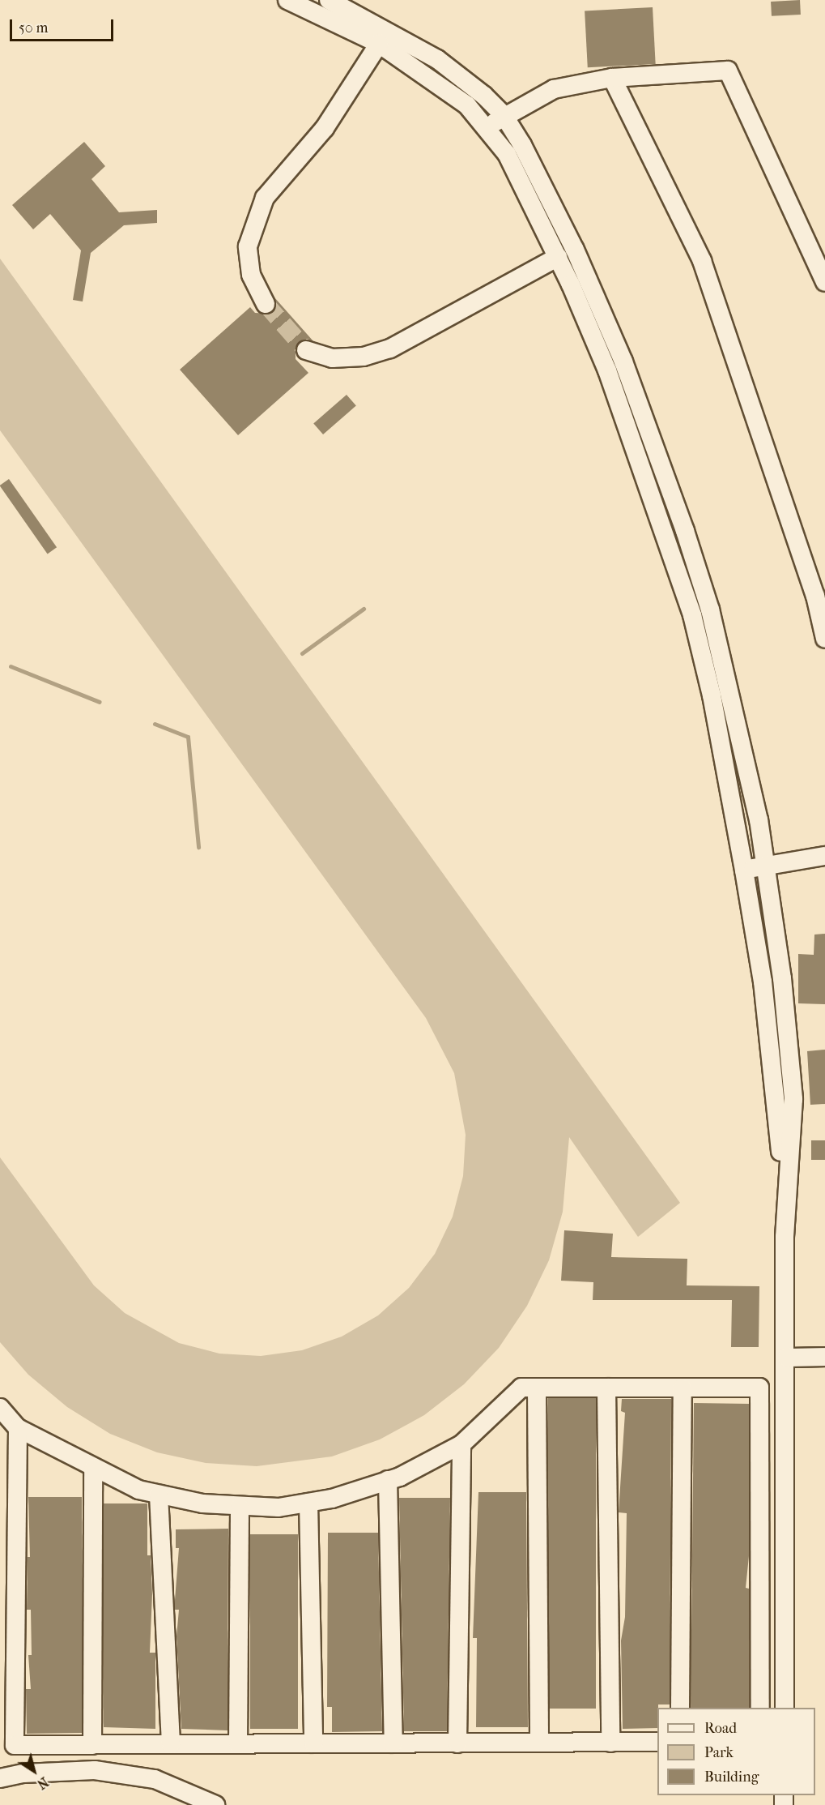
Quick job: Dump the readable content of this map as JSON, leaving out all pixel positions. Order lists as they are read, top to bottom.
{
  "legend": ["Road", "Park", "Building"],
  "scale_bar": "50 m",
  "north": "bottom right"
}
